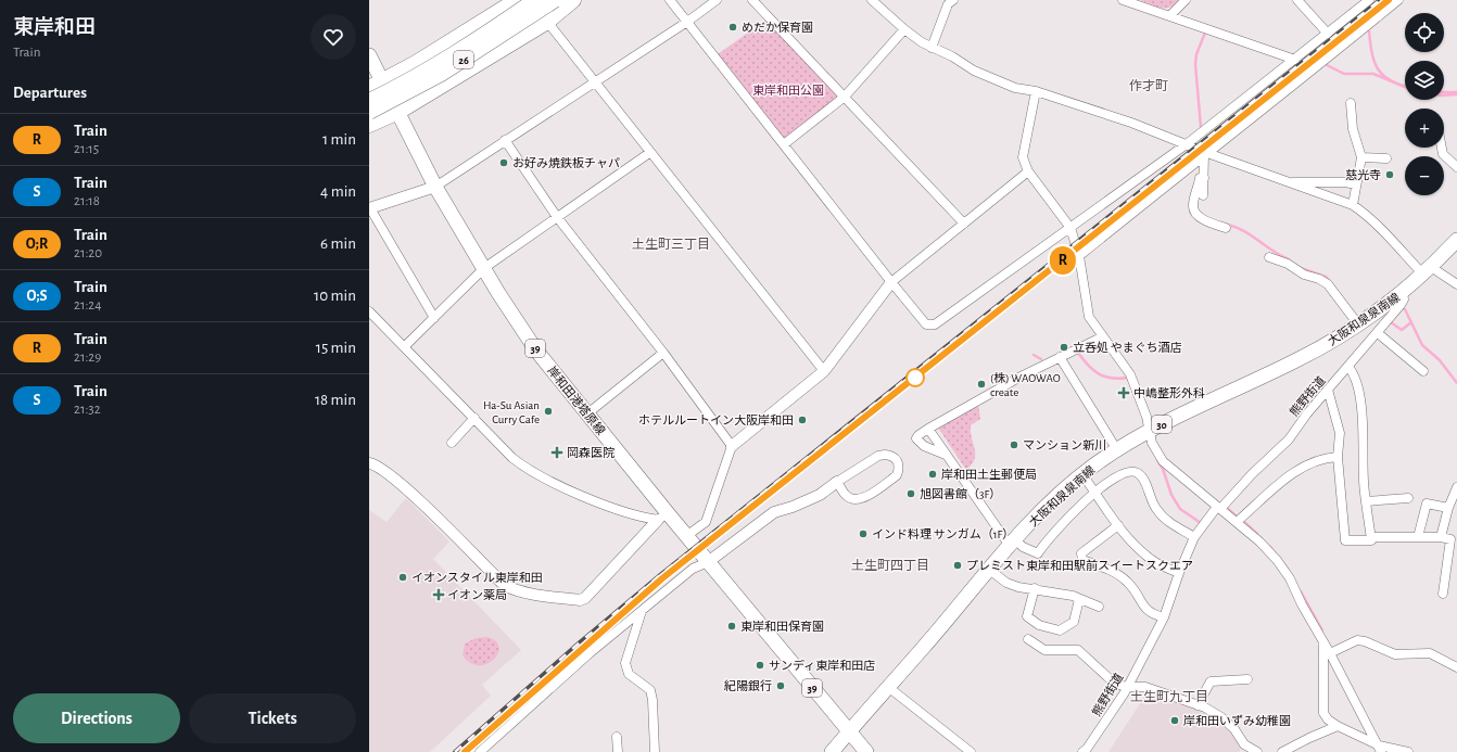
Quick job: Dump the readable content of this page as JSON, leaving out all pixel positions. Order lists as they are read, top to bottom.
{
  "streets": {
    "highway": ["26"],
    "main road": [
      "大阪和泉泉南線",
      "39",
      "岸和田港塔原線",
      "30"
    ],
    "street": ["熊野街道"]
  },
  "crossings": [
    ["26", "岸和田港塔原線"],
    ["大阪和泉泉南線", "熊野街道"],
    ["大阪和泉泉南線", "岸和田港塔原線"]
  ],
  "districts": [
    "作才町",
    "土生町三丁目",
    "土生町四丁目",
    "土生町九丁目"
  ],
  "parks": ["東岸和田公園"],
  "places": {
    "other": [
      "めだか保育園",
      "お好み焼鉄板チャパ",
      "慈光寺",
      "立呑処 やまぐち酒店",
      "(株) WAOWAO create",
      "Ha-Su Asian Curry Cafe",
      "ホテルルートイン大阪岸和田",
      "マンション新川",
      "岸和田土生郵便局",
      "旭図書館（3F）",
      "インド料理 サンガム（1F）",
      "プレミスト東岸和田駅前スイートスクエア",
      "イオンスタイル東岸和田",
      "東岸和田保育園",
      "サンディ東岸和田店",
      "紀陽銀行",
      "岸和田いずみ幼稚園"
    ],
    "health": ["中嶋整形外科", "岡森医院", "イオン薬局"]
  },
  "page": {
    "heading": [
      ["東岸和田", "Train"],
      "Departures"
    ],
    "on_map": "R",
    "map_buttons": ["+", "−"],
    "list": [
      {
        "mark": "R",
        "name": "Train",
        "note": "21:15",
        "value": "1 min"
      },
      {
        "mark": "S",
        "name": "Train",
        "note": "21:18",
        "value": "4 min"
      },
      {
        "mark": "O;R",
        "name": "Train",
        "note": "21:20",
        "value": "6 min"
      },
      {
        "mark": "O;S",
        "name": "Train",
        "note": "21:24",
        "value": "10 min"
      },
      {
        "mark": "R",
        "name": "Train",
        "note": "21:29",
        "value": "15 min"
      },
      {
        "mark": "S",
        "name": "Train",
        "note": "21:32",
        "value": "18 min"
      }
    ],
    "buttons": ["Directions", "Tickets"]
  }
}
